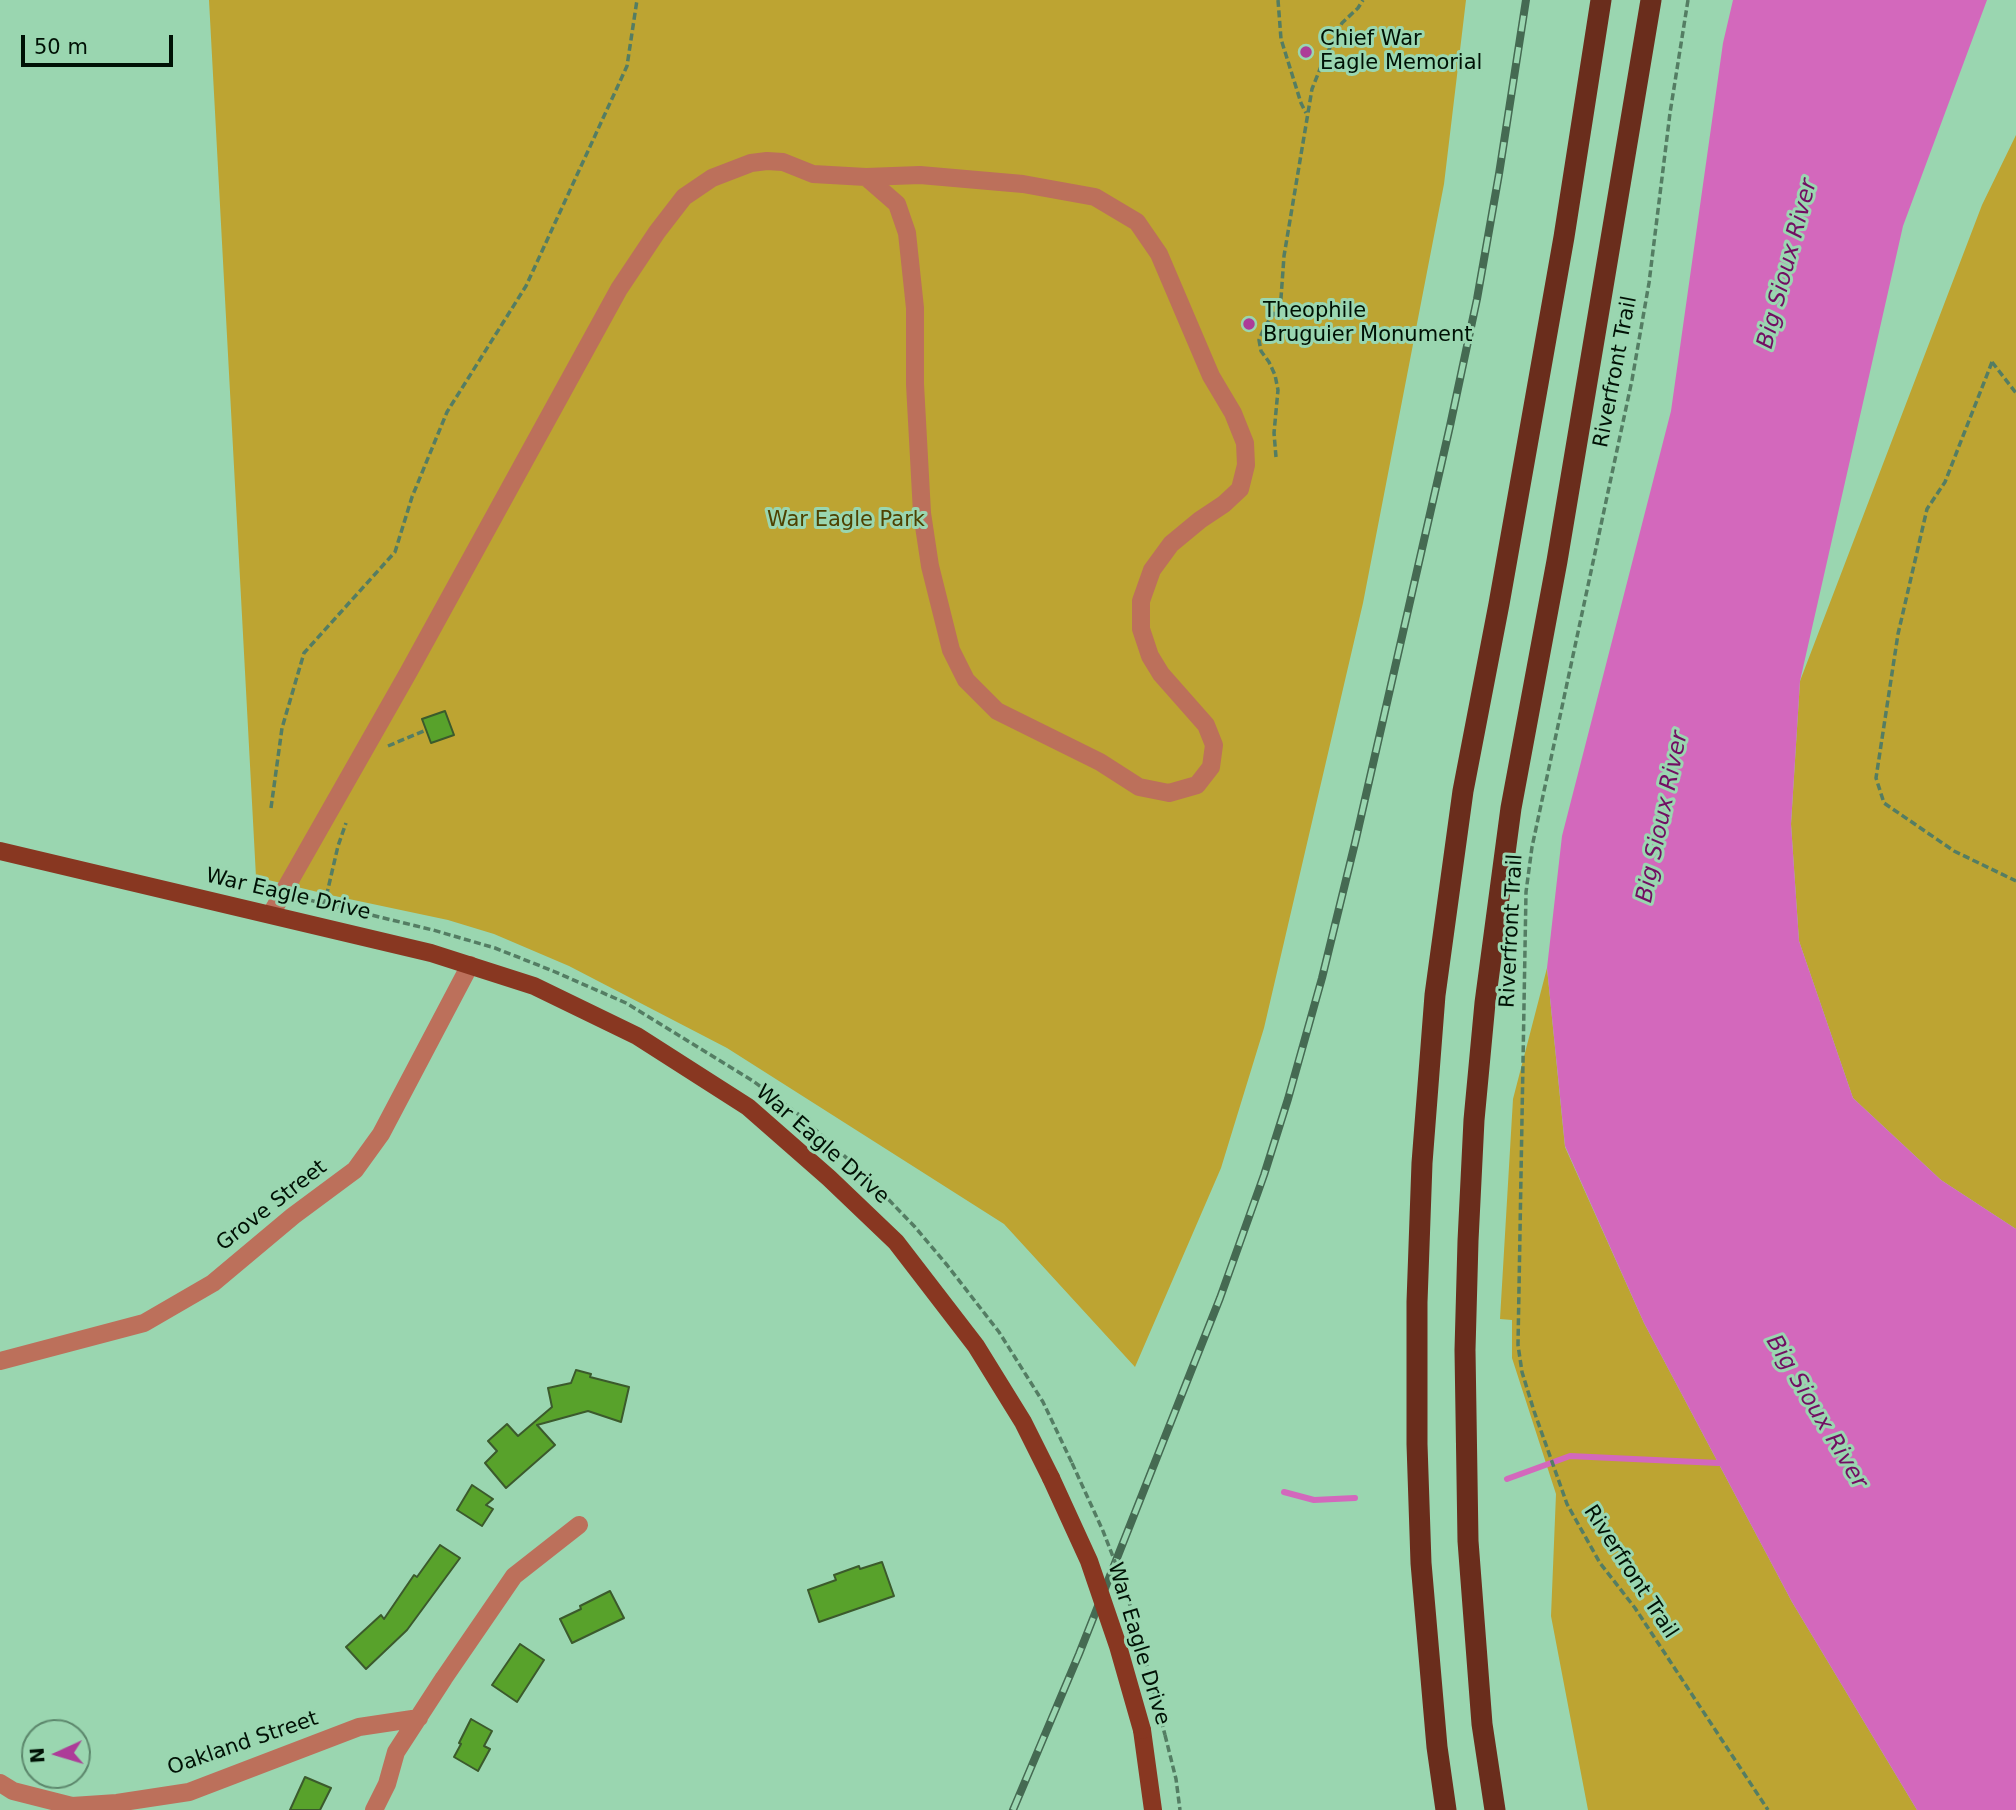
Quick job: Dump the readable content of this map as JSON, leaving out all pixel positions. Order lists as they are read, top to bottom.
{
  "streets": {
    "main road": ["War Eagle Drive"],
    "street": ["Grove Street", "Oakland Street"],
    "path": ["Riverfront Trail"]
  },
  "crossings": [
    ["War Eagle Drive", "Grove Street"]
  ],
  "water": ["Big Sioux River"],
  "parks": ["War Eagle Park"],
  "places": ["Chief War Eagle Memorial", "Theophile Bruguier Monument"],
  "scale_bar": "50 m",
  "north": "left"
}
